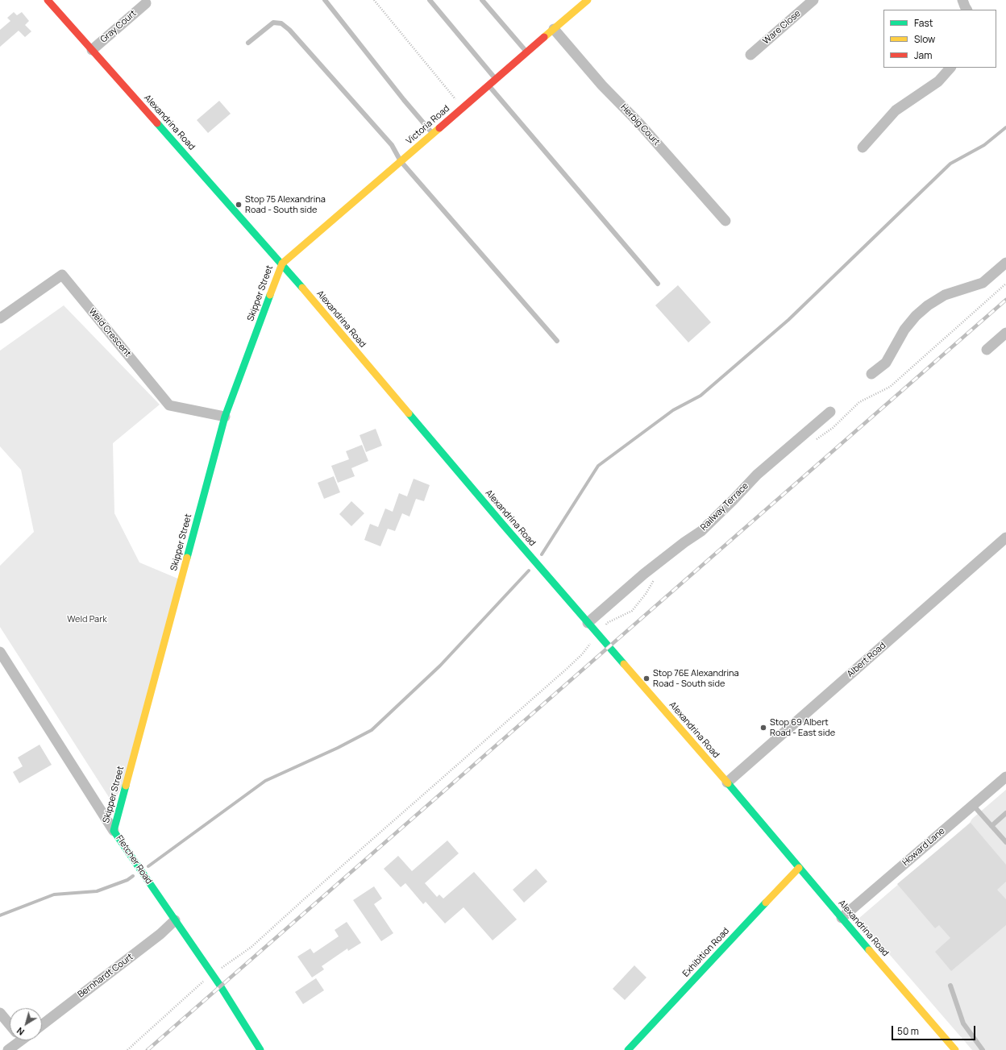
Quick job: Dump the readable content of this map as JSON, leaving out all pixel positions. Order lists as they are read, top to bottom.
{
  "streets": {
    "street": [
      "Gray Court",
      "Ware Close",
      "Alexandrina Road",
      "Victoria Road",
      "Herbig Court",
      "Skipper Street",
      "Weld Crescent",
      "Railway Terrace",
      "Albert Road",
      "Howard Lane",
      "Fletcher Road",
      "Exhibition Road",
      "Bernhardt Court"
    ]
  },
  "crossings": [
    ["Gray Court", "Alexandrina Road"],
    ["Alexandrina Road", "Victoria Road"],
    ["Alexandrina Road", "Skipper Street"],
    ["Alexandrina Road", "Railway Terrace"],
    ["Alexandrina Road", "Albert Road"],
    ["Alexandrina Road", "Howard Lane"],
    ["Alexandrina Road", "Exhibition Road"],
    ["Victoria Road", "Herbig Court"],
    ["Victoria Road", "Skipper Street"],
    ["Skipper Street", "Weld Crescent"],
    ["Skipper Street", "Fletcher Road"],
    ["Fletcher Road", "Bernhardt Court"]
  ],
  "parks": ["Weld Park"],
  "places": ["Stop 75 Alexandrina Road - South side", "Stop 76E Alexandrina Road - South side", "Stop 69 Albert Road - East side"],
  "legend": ["Fast", "Slow", "Jam"],
  "scale_bar": "50 m",
  "north": "bottom left"
}
